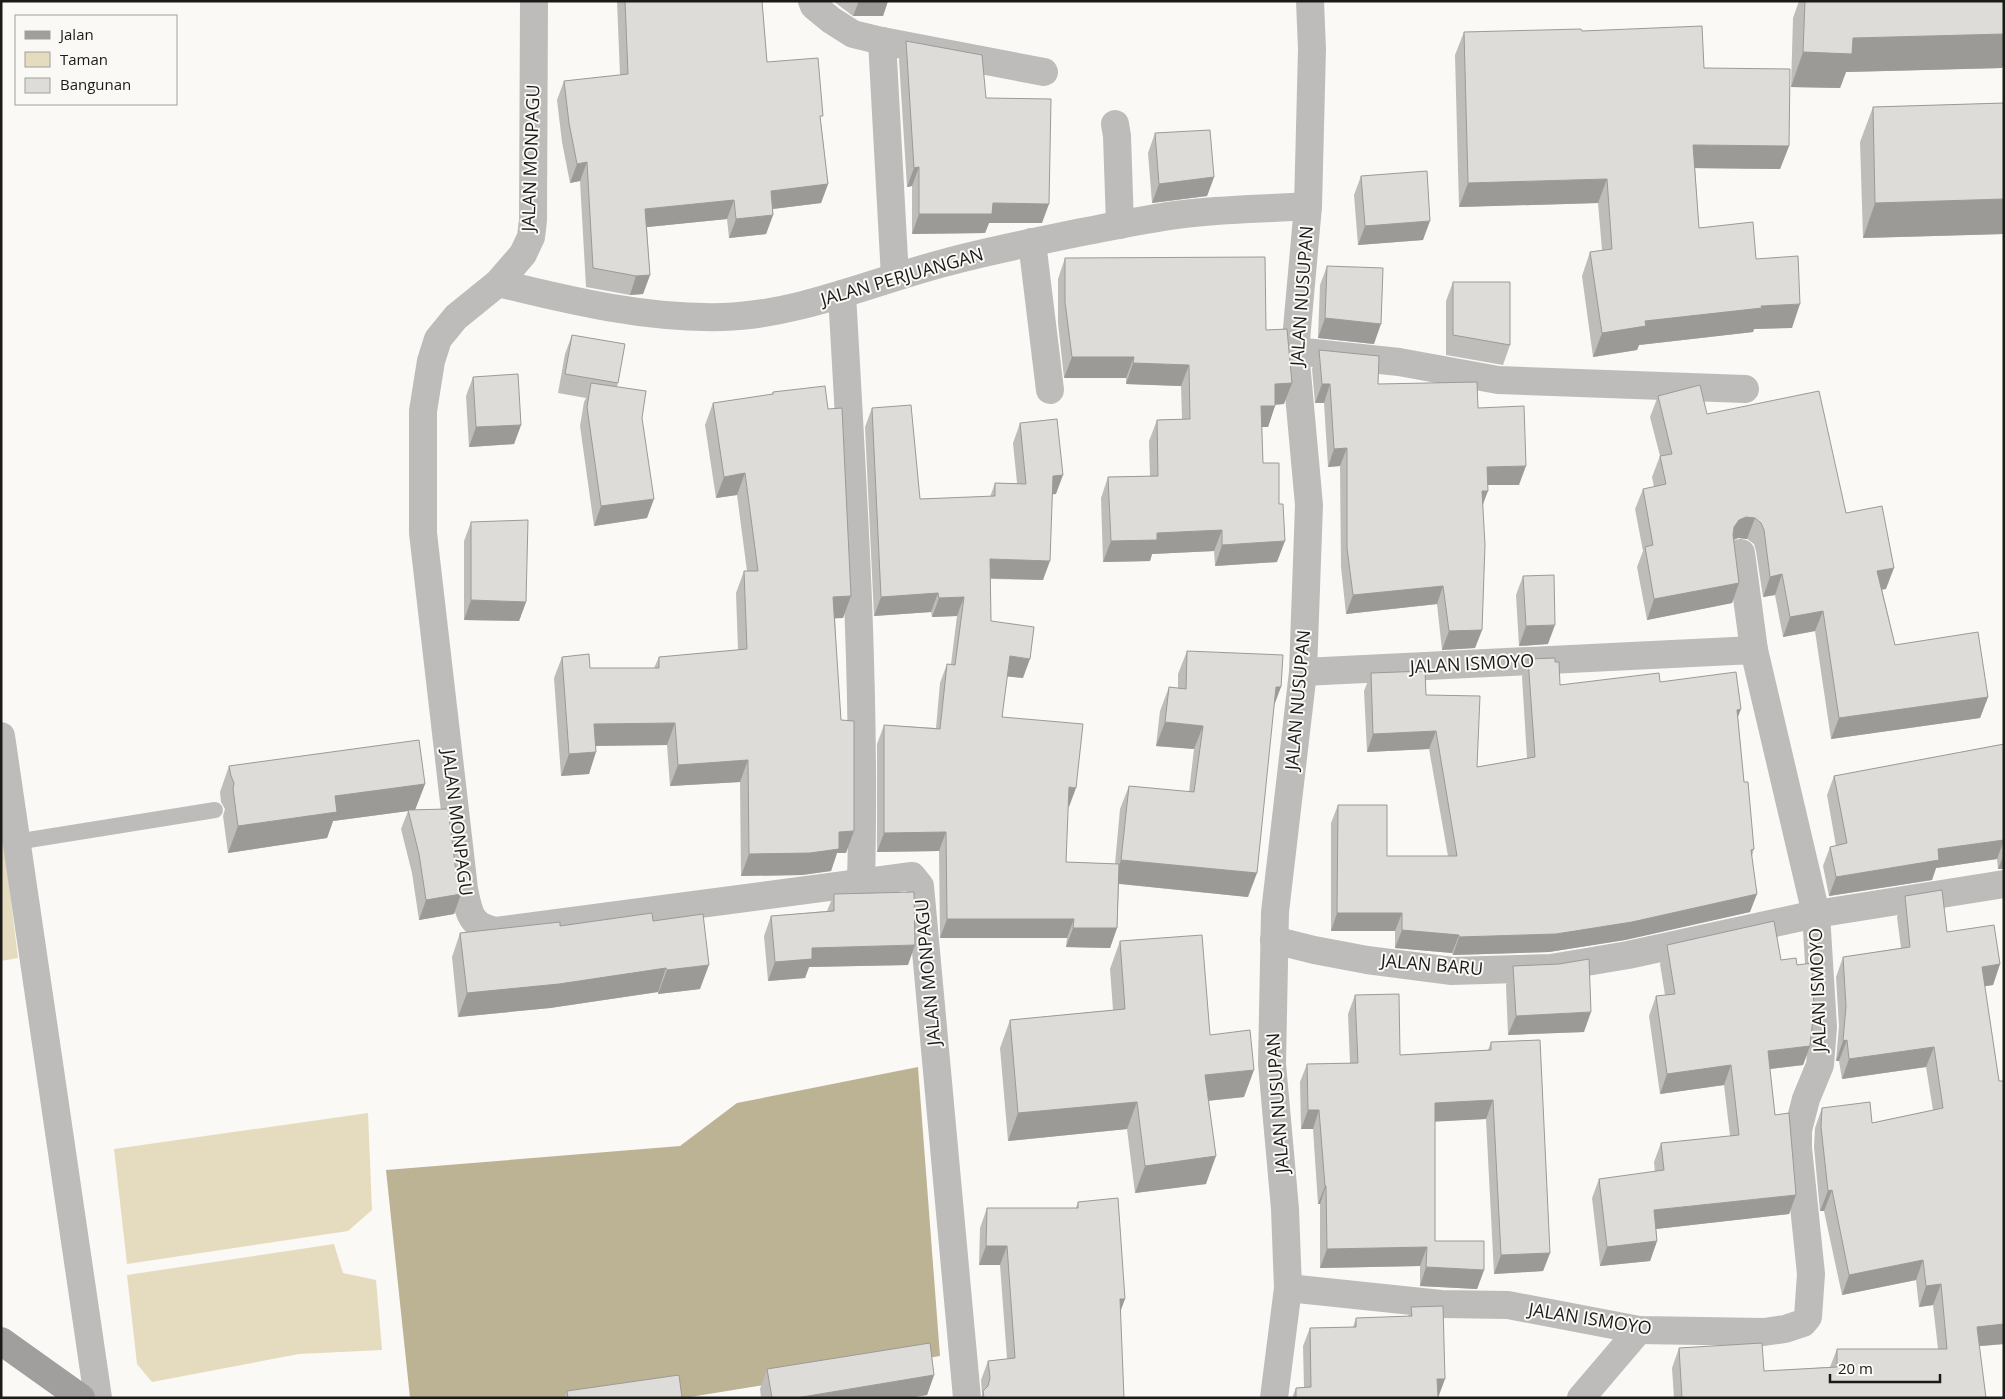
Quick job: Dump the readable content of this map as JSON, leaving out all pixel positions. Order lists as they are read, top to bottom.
{
  "streets": {
    "street": [
      "JALAN MONPAGU",
      "JALAN PERJUANGAN",
      "JALAN NUSUPAN",
      "JALAN ISMOYO",
      "JALAN BARU"
    ]
  },
  "crossings": [
    ["JALAN MONPAGU", "JALAN PERJUANGAN"],
    ["JALAN PERJUANGAN", "JALAN NUSUPAN"],
    ["JALAN NUSUPAN", "JALAN ISMOYO"],
    ["JALAN NUSUPAN", "JALAN BARU"],
    ["JALAN ISMOYO", "JALAN BARU"]
  ],
  "legend": ["Jalan", "Taman", "Bangunan"],
  "scale_bar": "20 m"
}
